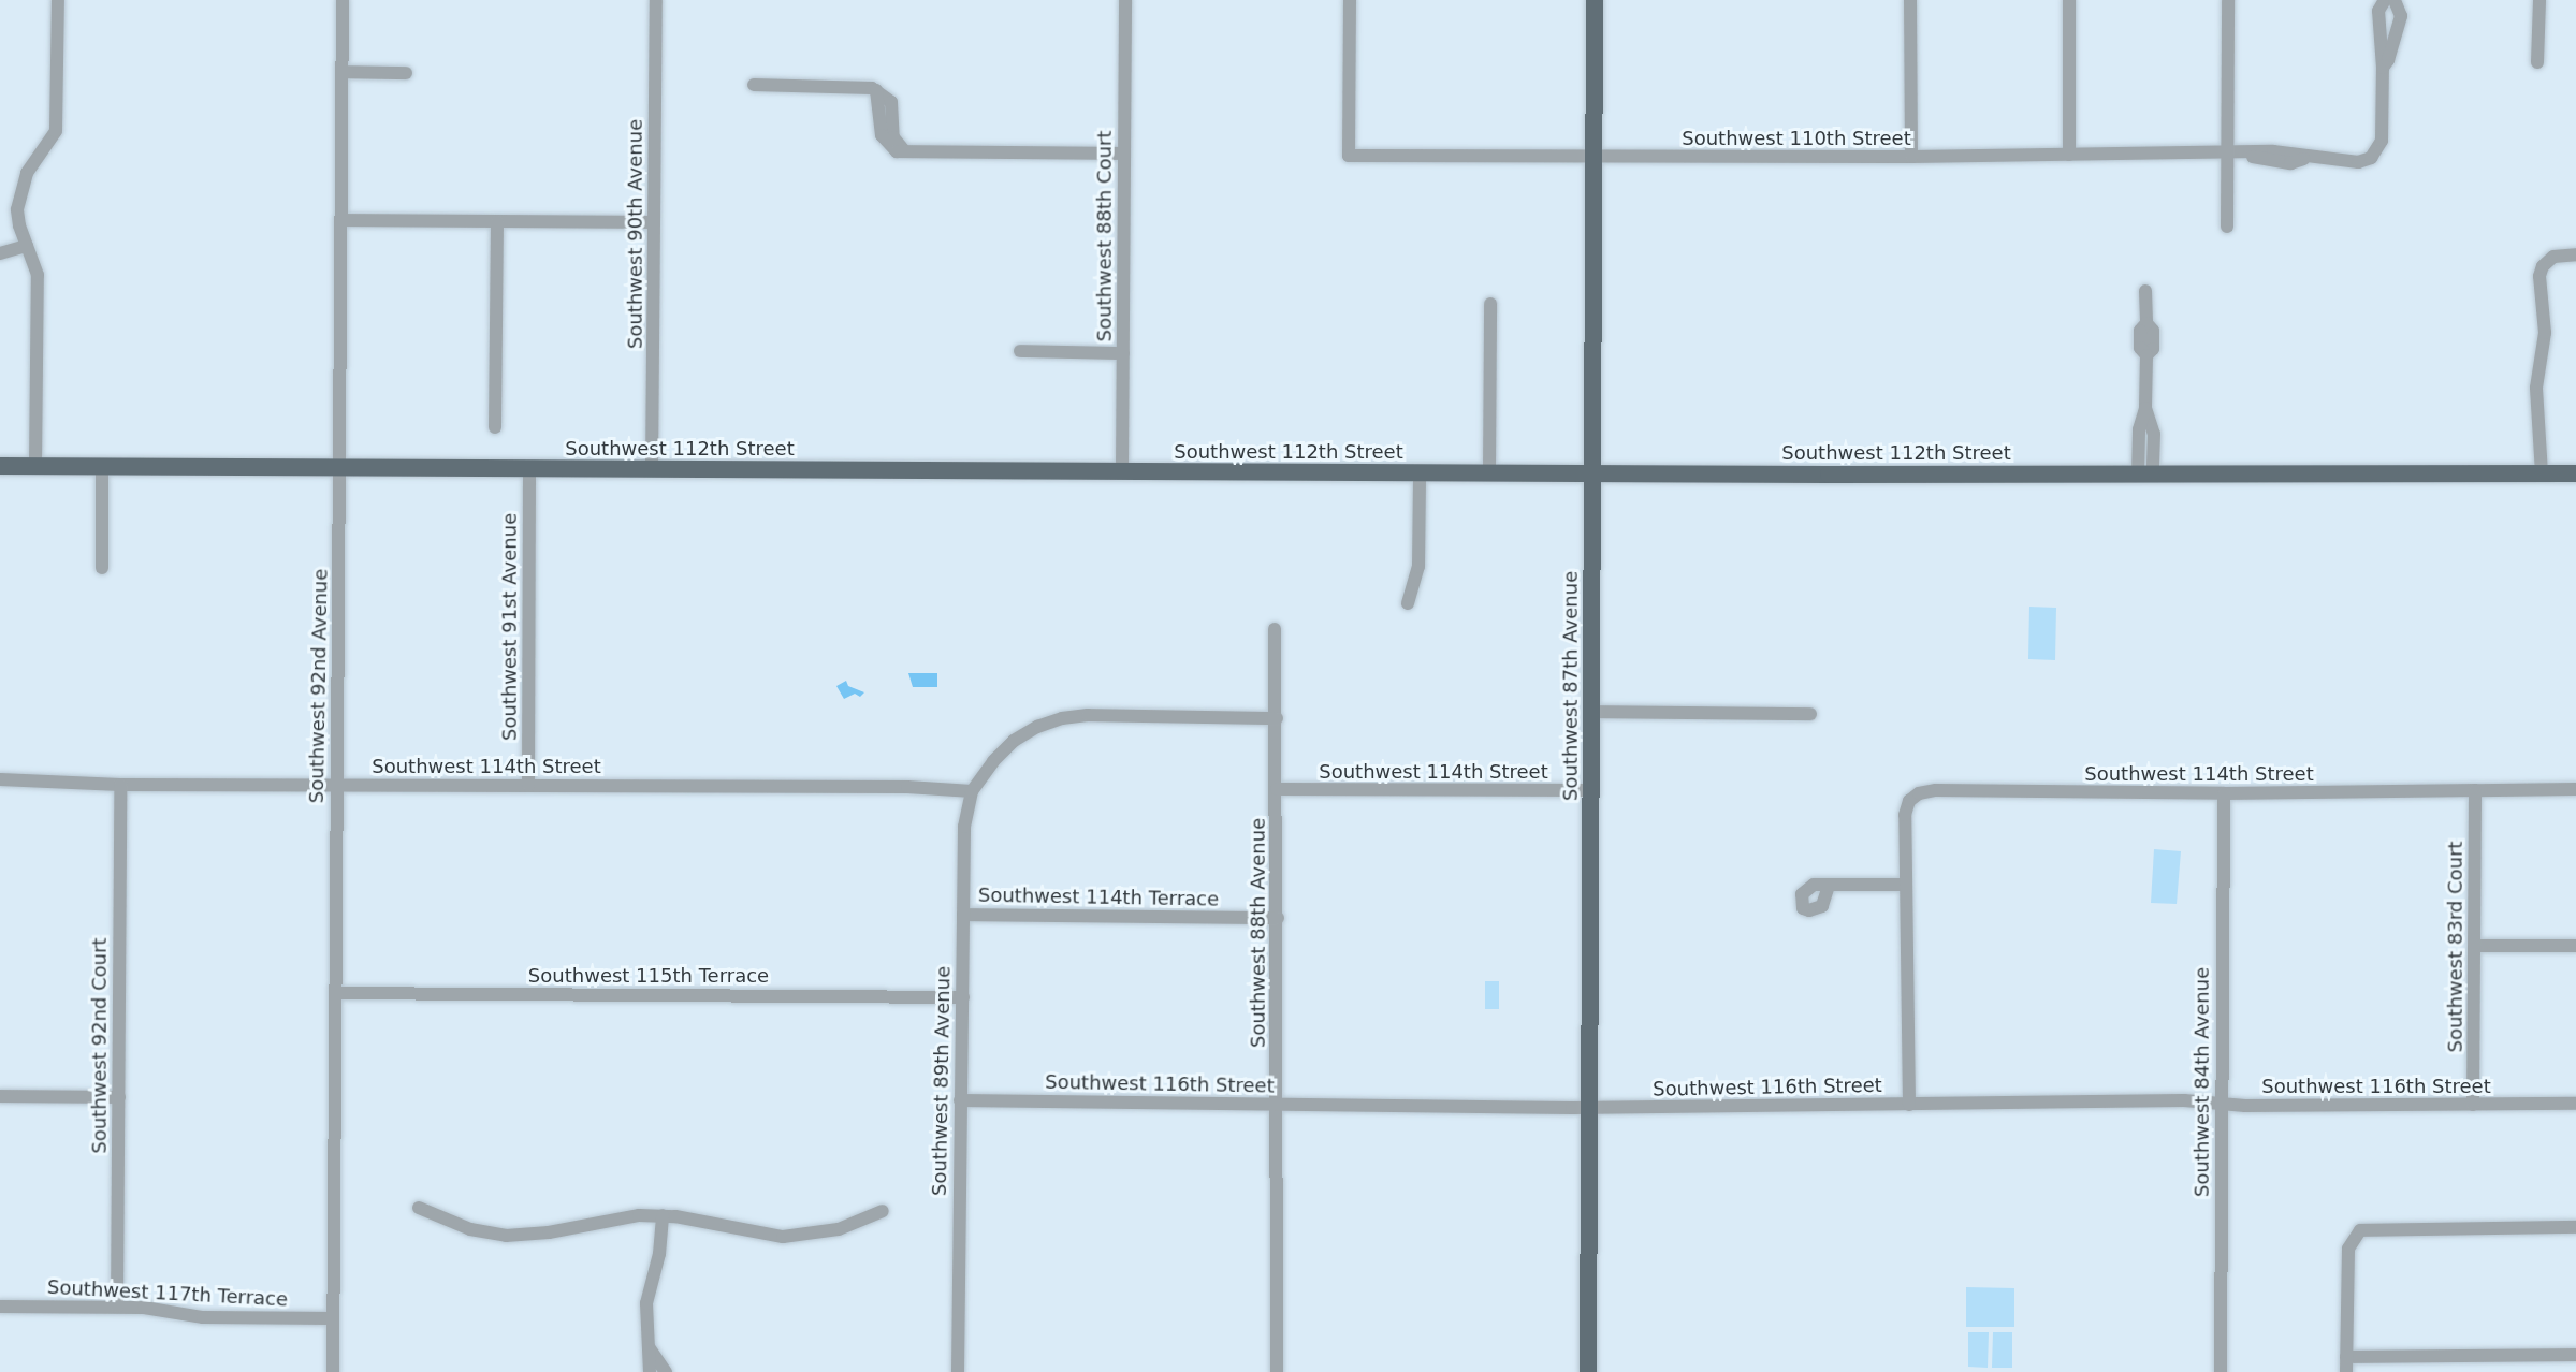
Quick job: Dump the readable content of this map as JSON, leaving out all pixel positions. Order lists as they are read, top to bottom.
{
  "streets": {
    "main road": ["Southwest 112th Street", "Southwest 87th Avenue"],
    "street": [
      "Southwest 110th Street",
      "Southwest 90th Avenue",
      "Southwest 88th Court",
      "Southwest 91st Avenue",
      "Southwest 92nd Avenue",
      "Southwest 114th Street",
      "Southwest 114th Terrace",
      "Southwest 88th Avenue",
      "Southwest 83rd Court",
      "Southwest 115th Terrace",
      "Southwest 92nd Court",
      "Southwest 89th Avenue",
      "Southwest 84th Avenue",
      "Southwest 116th Street",
      "Southwest 117th Terrace"
    ]
  },
  "crossings": [
    ["Southwest 110th Street", "Southwest 87th Avenue"],
    ["Southwest 90th Avenue", "Southwest 112th Street"],
    ["Southwest 88th Court", "Southwest 112th Street"],
    ["Southwest 112th Street", "Southwest 91st Avenue"],
    ["Southwest 112th Street", "Southwest 92nd Avenue"],
    ["Southwest 112th Street", "Southwest 87th Avenue"],
    ["Southwest 91st Avenue", "Southwest 114th Street"],
    ["Southwest 92nd Avenue", "Southwest 114th Street"],
    ["Southwest 92nd Avenue", "Southwest 115th Terrace"],
    ["Southwest 92nd Avenue", "Southwest 117th Terrace"],
    ["Southwest 87th Avenue", "Southwest 114th Street"],
    ["Southwest 87th Avenue", "Southwest 116th Street"],
    ["Southwest 114th Street", "Southwest 88th Avenue"],
    ["Southwest 114th Street", "Southwest 83rd Court"],
    ["Southwest 114th Street", "Southwest 92nd Court"],
    ["Southwest 114th Street", "Southwest 89th Avenue"],
    ["Southwest 114th Street", "Southwest 84th Avenue"],
    ["Southwest 114th Street", "Southwest 116th Street"],
    ["Southwest 114th Terrace", "Southwest 88th Avenue"],
    ["Southwest 114th Terrace", "Southwest 89th Avenue"],
    ["Southwest 88th Avenue", "Southwest 116th Street"],
    ["Southwest 83rd Court", "Southwest 116th Street"],
    ["Southwest 115th Terrace", "Southwest 89th Avenue"],
    ["Southwest 92nd Court", "Southwest 117th Terrace"],
    ["Southwest 89th Avenue", "Southwest 116th Street"],
    ["Southwest 84th Avenue", "Southwest 116th Street"]
  ]
}
